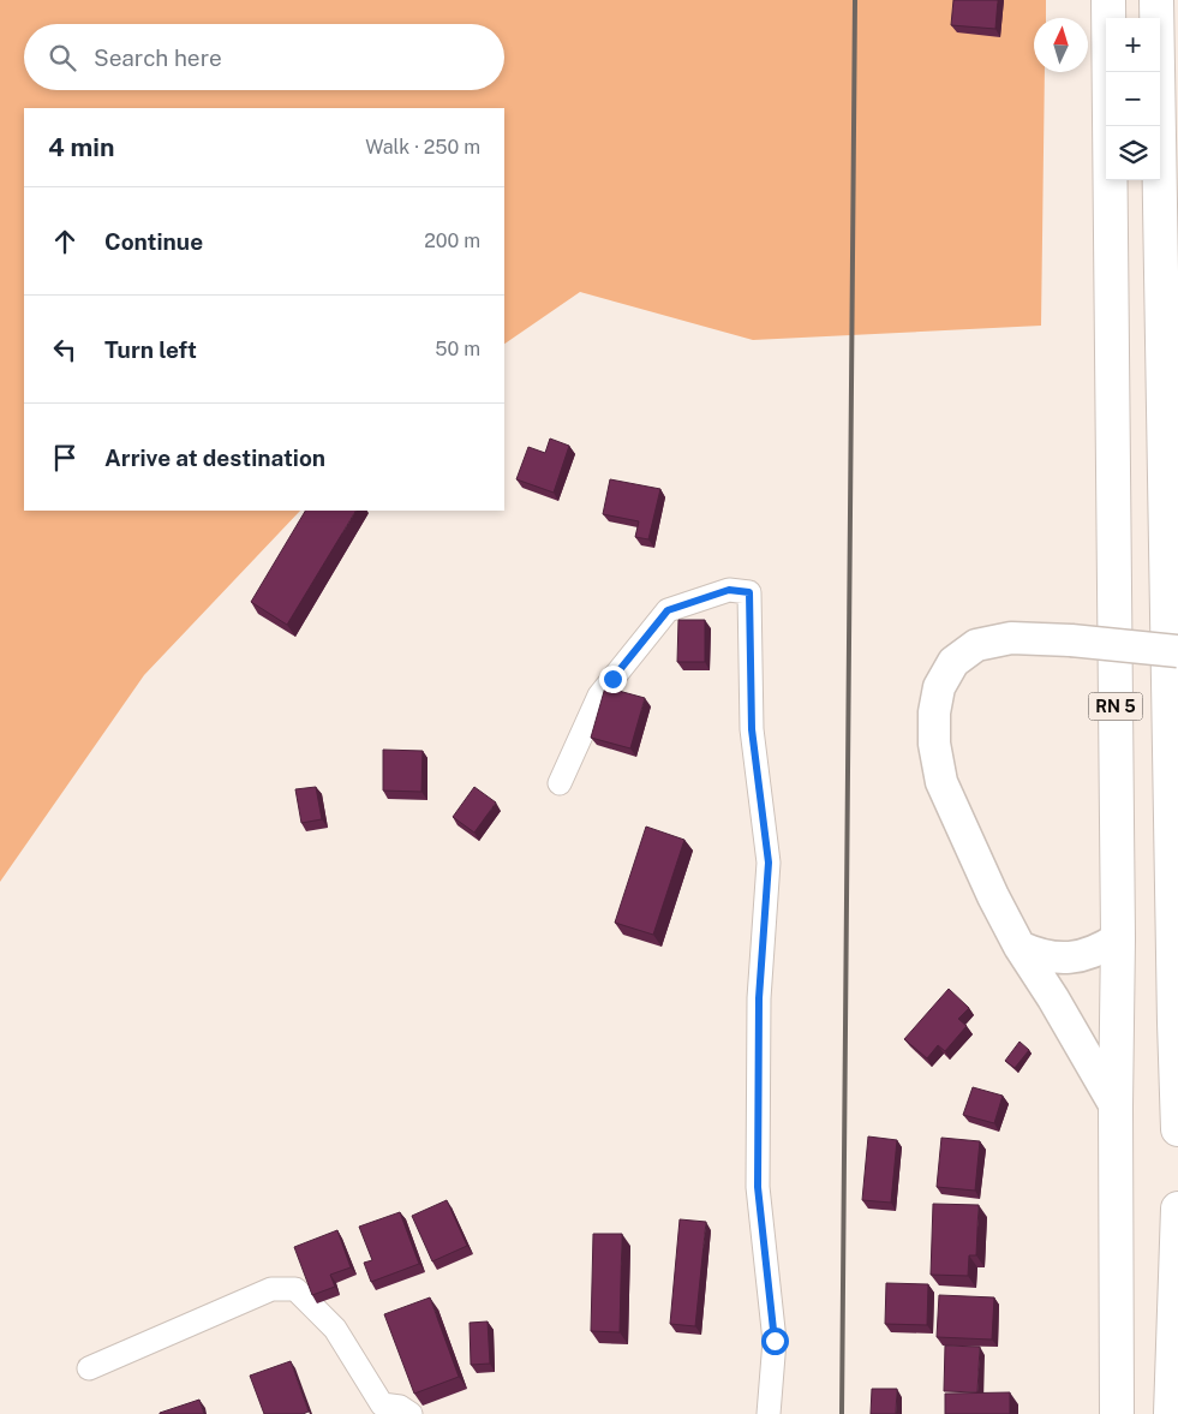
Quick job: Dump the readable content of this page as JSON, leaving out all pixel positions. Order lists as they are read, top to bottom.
{
  "streets": {
    "highway": ["RN 5"]
  },
  "north": "top",
  "page": {
    "map_buttons": ["+", "−"],
    "search": "Search here",
    "heading": ["4 min", "Walk · 250 m"],
    "list": [
      ["Continue", "200 m"],
      ["Turn left", "50 m"],
      "Arrive at destination"
    ]
  }
}
